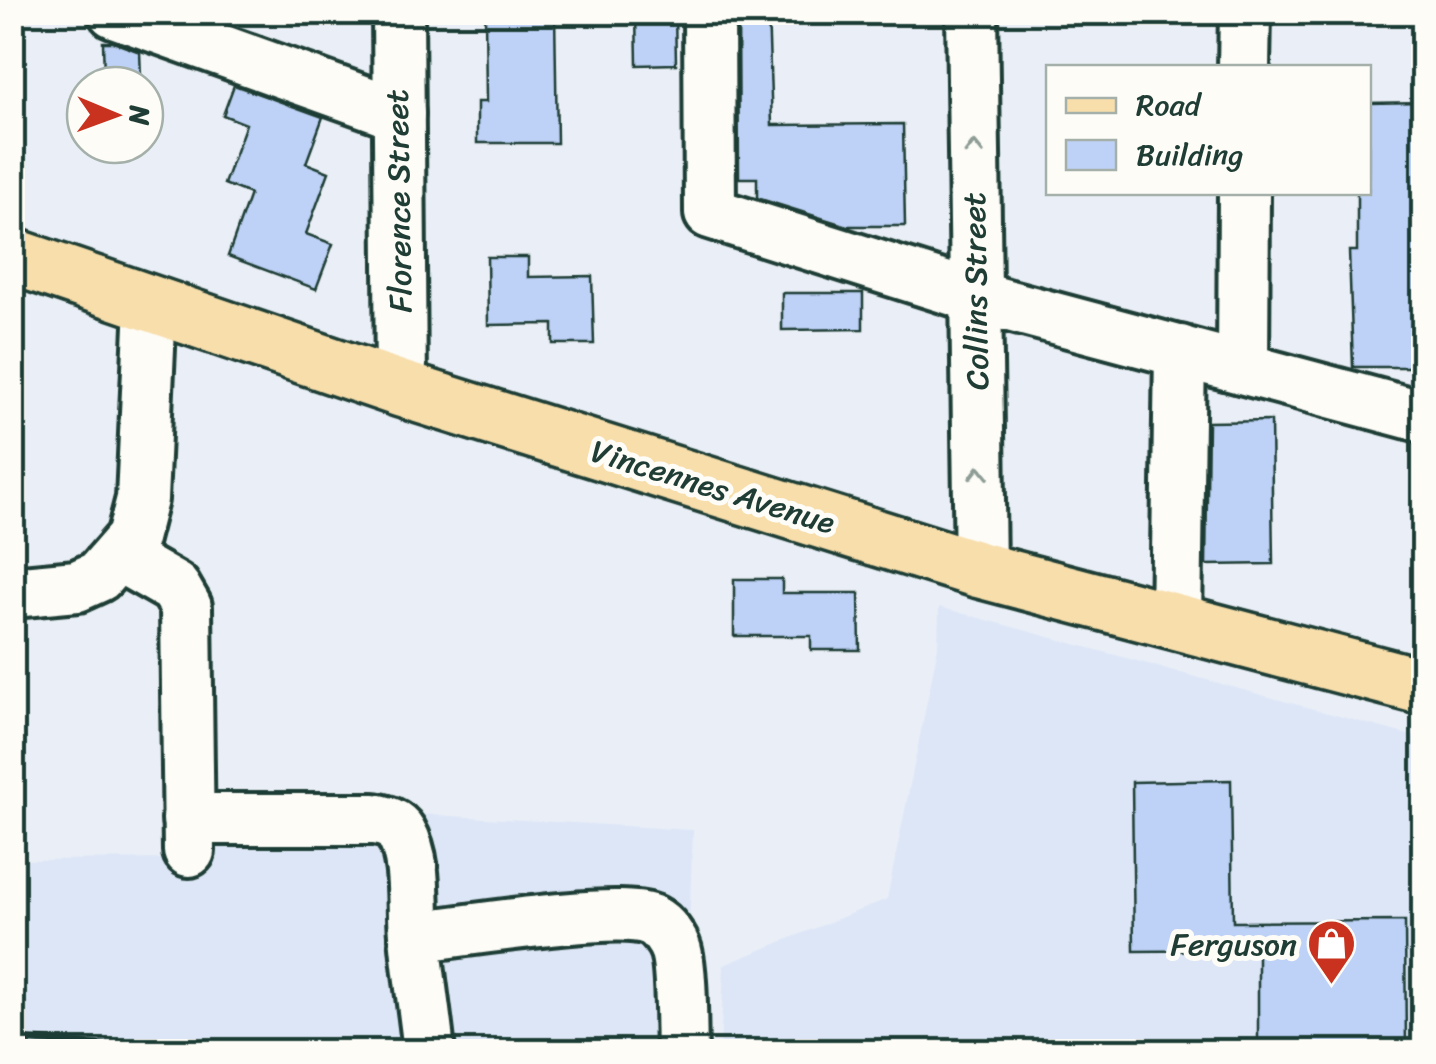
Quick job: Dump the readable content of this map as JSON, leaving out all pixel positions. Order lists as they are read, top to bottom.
{
  "streets": {
    "main road": ["Vincennes Avenue"],
    "street": ["Florence Street", "Collins Street"]
  },
  "crossings": [
    ["Florence Street", "Vincennes Avenue"],
    ["Collins Street", "Vincennes Avenue"]
  ],
  "places": {
    "shop": ["Ferguson"]
  },
  "legend": ["Road", "Building"],
  "north": "right"
}
